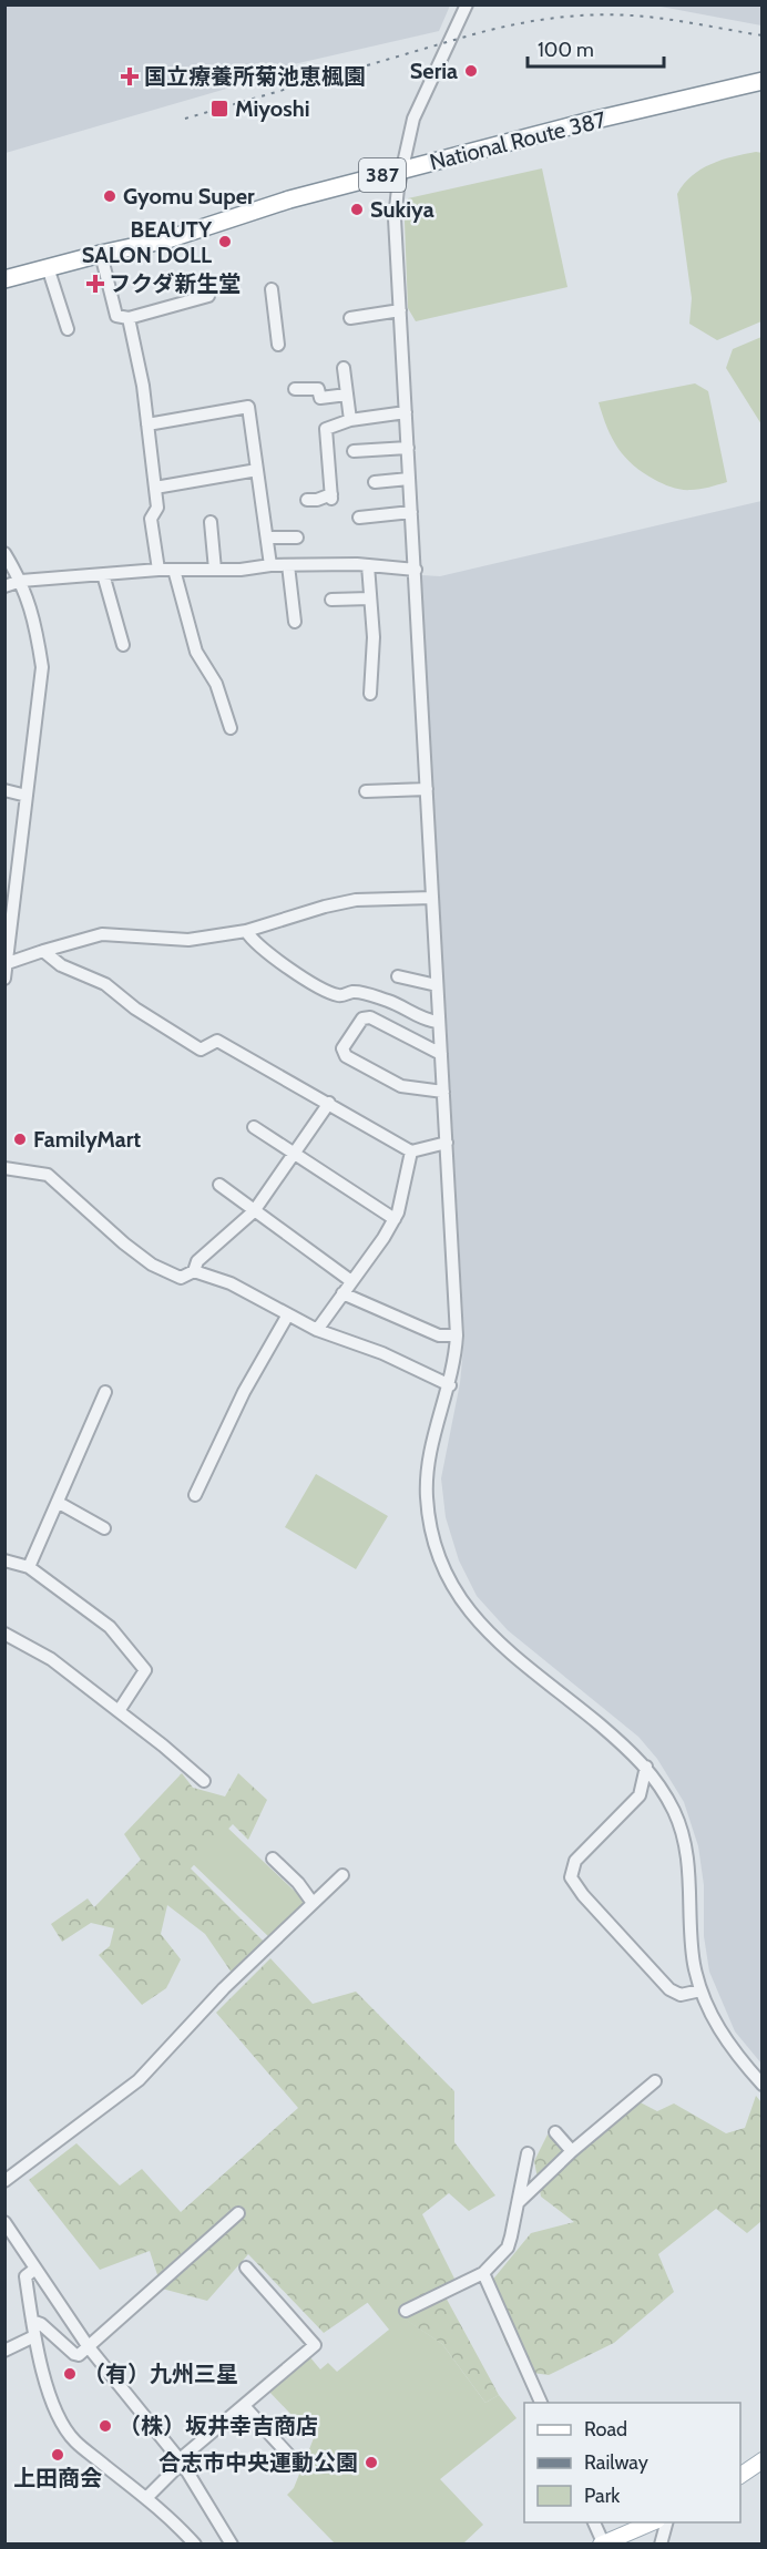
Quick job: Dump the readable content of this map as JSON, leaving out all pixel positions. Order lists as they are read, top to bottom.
{
  "streets": {
    "highway": ["National Route 387", "387"]
  },
  "places": {
    "other": [
      "Seria",
      "Gyomu Super",
      "Sukiya",
      "BEAUTY SALON DOLL",
      "FamilyMart",
      "（有）九州三星",
      "（株）坂井幸吉商店",
      "上田商会",
      "合志市中央運動公園"
    ],
    "health": ["国立療養所菊池恵楓園", "フクダ新生堂"],
    "transit": ["Miyoshi"]
  },
  "legend": ["Road", "Railway", "Park"],
  "scale_bar": "100 m"
}
